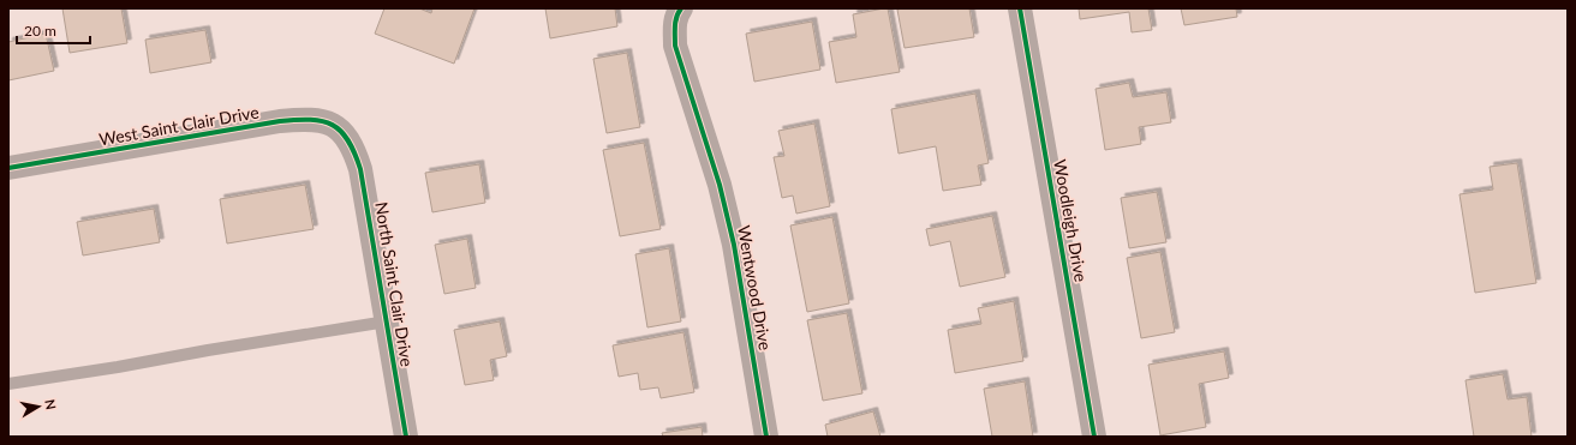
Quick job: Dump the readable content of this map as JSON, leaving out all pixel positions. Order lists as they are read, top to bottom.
{
  "streets": {
    "street": [
      "West Saint Clair Drive",
      "Woodleigh Drive",
      "North Saint Clair Drive",
      "Wentwood Drive"
    ]
  },
  "crossings": [
    ["West Saint Clair Drive", "North Saint Clair Drive"]
  ],
  "scale_bar": "20 m",
  "north": "right"
}
